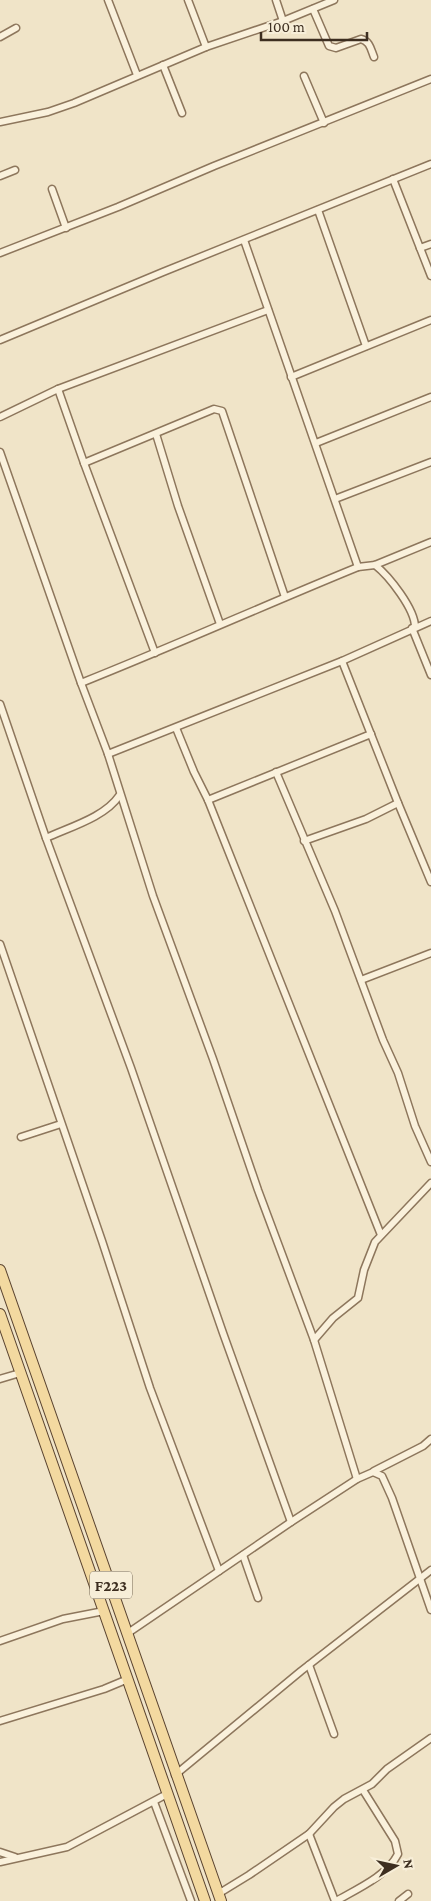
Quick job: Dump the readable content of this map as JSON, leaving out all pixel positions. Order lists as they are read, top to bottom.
{
  "streets": {
    "main road": ["F223"]
  },
  "scale_bar": "100 m",
  "north": "right"
}
